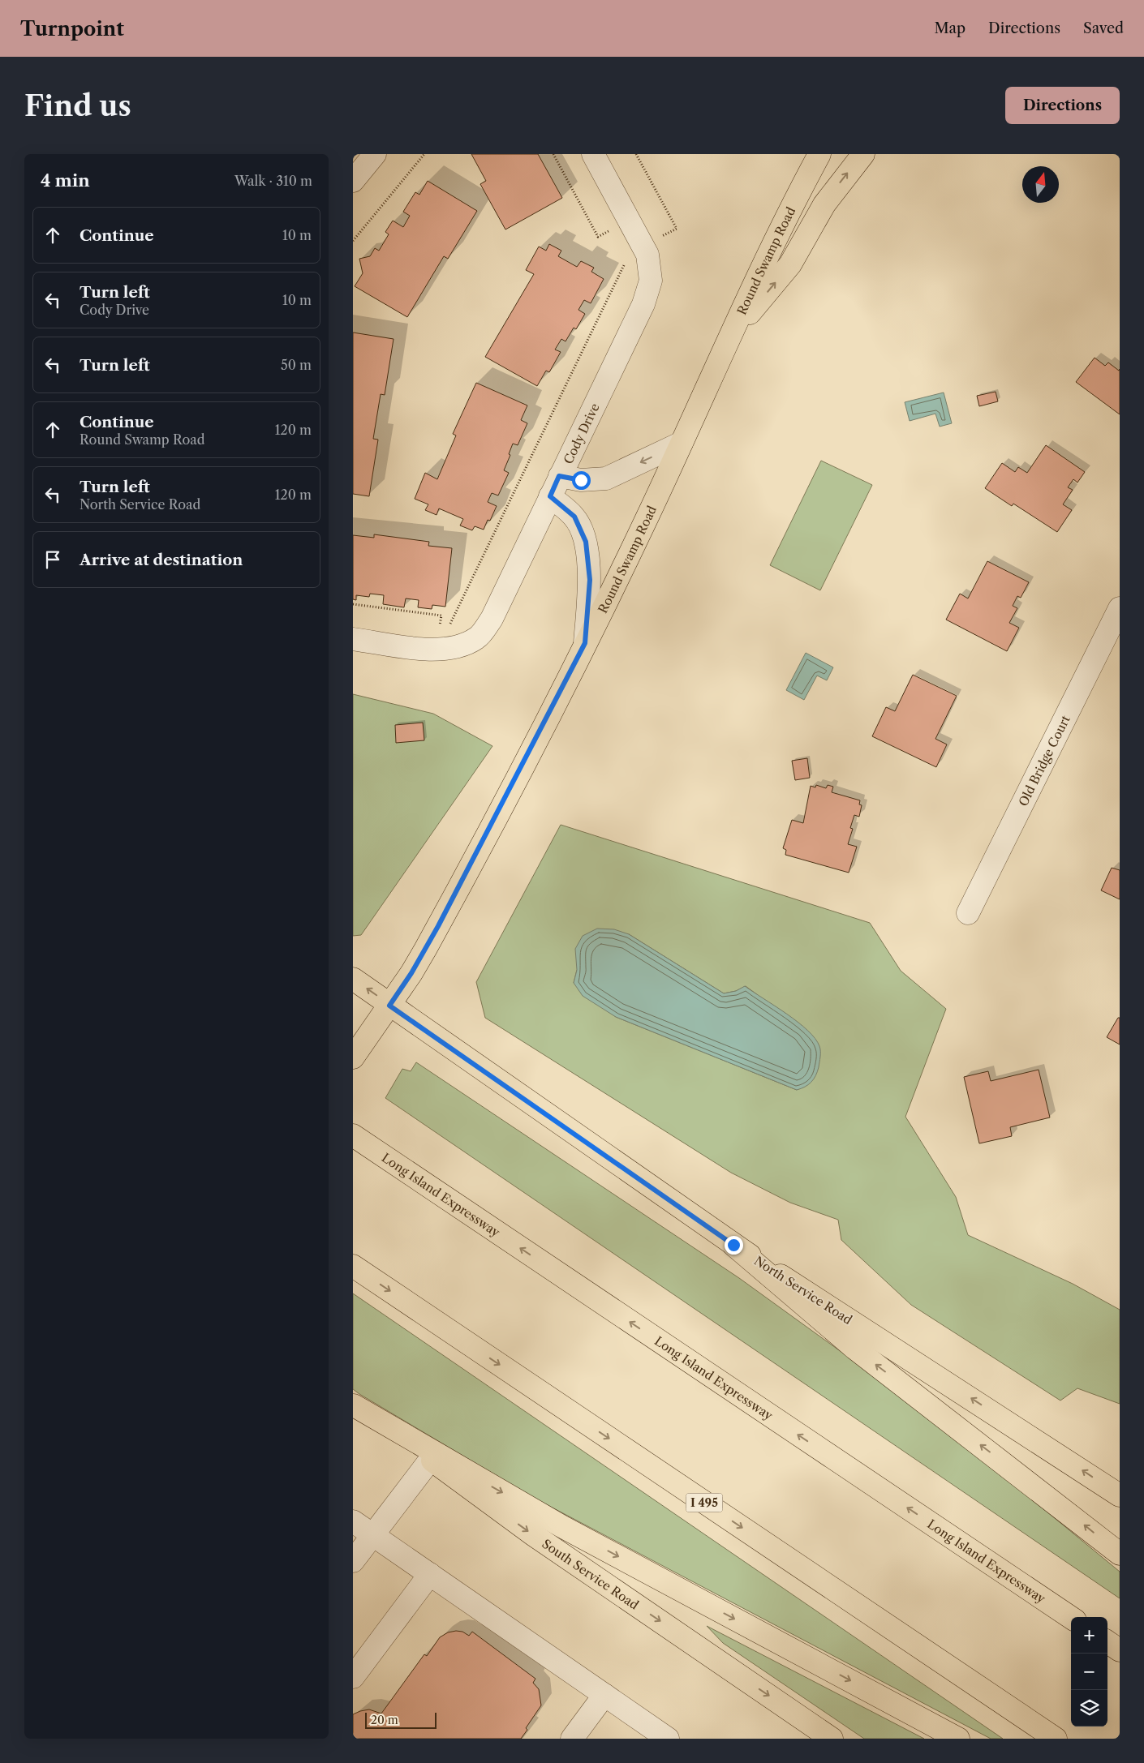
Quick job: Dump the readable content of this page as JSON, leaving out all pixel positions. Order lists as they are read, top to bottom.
{
  "streets": {
    "main road": [
      "Round Swamp Road",
      "Long Island Expressway",
      "North Service Road",
      "I 495",
      "South Service Road"
    ],
    "street": ["Cody Drive", "Old Bridge Court"]
  },
  "crossings": [
    ["Round Swamp Road", "North Service Road"]
  ],
  "scale_bar": "20 m",
  "north": "top",
  "page": {
    "header": "Turnpoint",
    "nav": ["Map", "Directions", "Saved"],
    "buttons": "Directions",
    "title": "Find us",
    "heading": ["4 min", "Walk · 310 m"],
    "list": [
      ["Continue", "10 m"],
      ["Turn left", "Cody Drive", "10 m"],
      ["Turn left", "50 m"],
      ["Continue", "Round Swamp Road", "120 m"],
      ["Turn left", "North Service Road", "120 m"],
      "Arrive at destination"
    ],
    "map_buttons": ["+", "−"],
    "scale": "20 m"
  }
}
